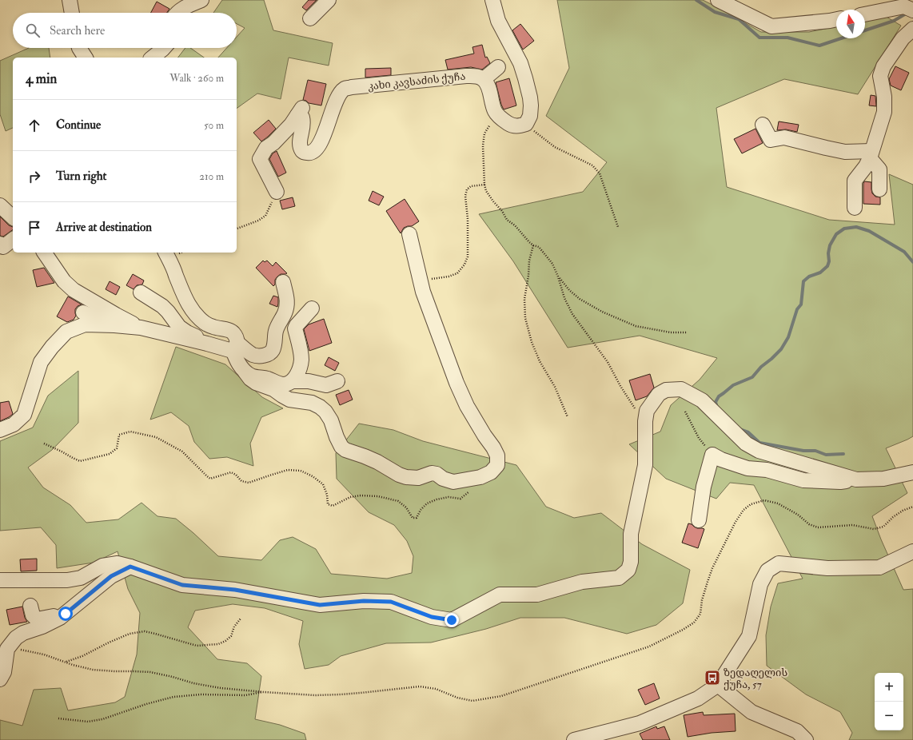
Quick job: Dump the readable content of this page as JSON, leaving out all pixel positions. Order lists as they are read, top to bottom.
{
  "streets": {
    "street": ["კახი კავსაძის ქუჩა"]
  },
  "places": {
    "bus stop": ["ზედაღელის ქუჩა, 57"]
  },
  "north": "top",
  "page": {
    "search": "Search here",
    "heading": ["4 min", "Walk · 260 m"],
    "list": [
      ["Continue", "50 m"],
      ["Turn right", "210 m"],
      "Arrive at destination"
    ],
    "map_buttons": ["+", "−"]
  }
}
